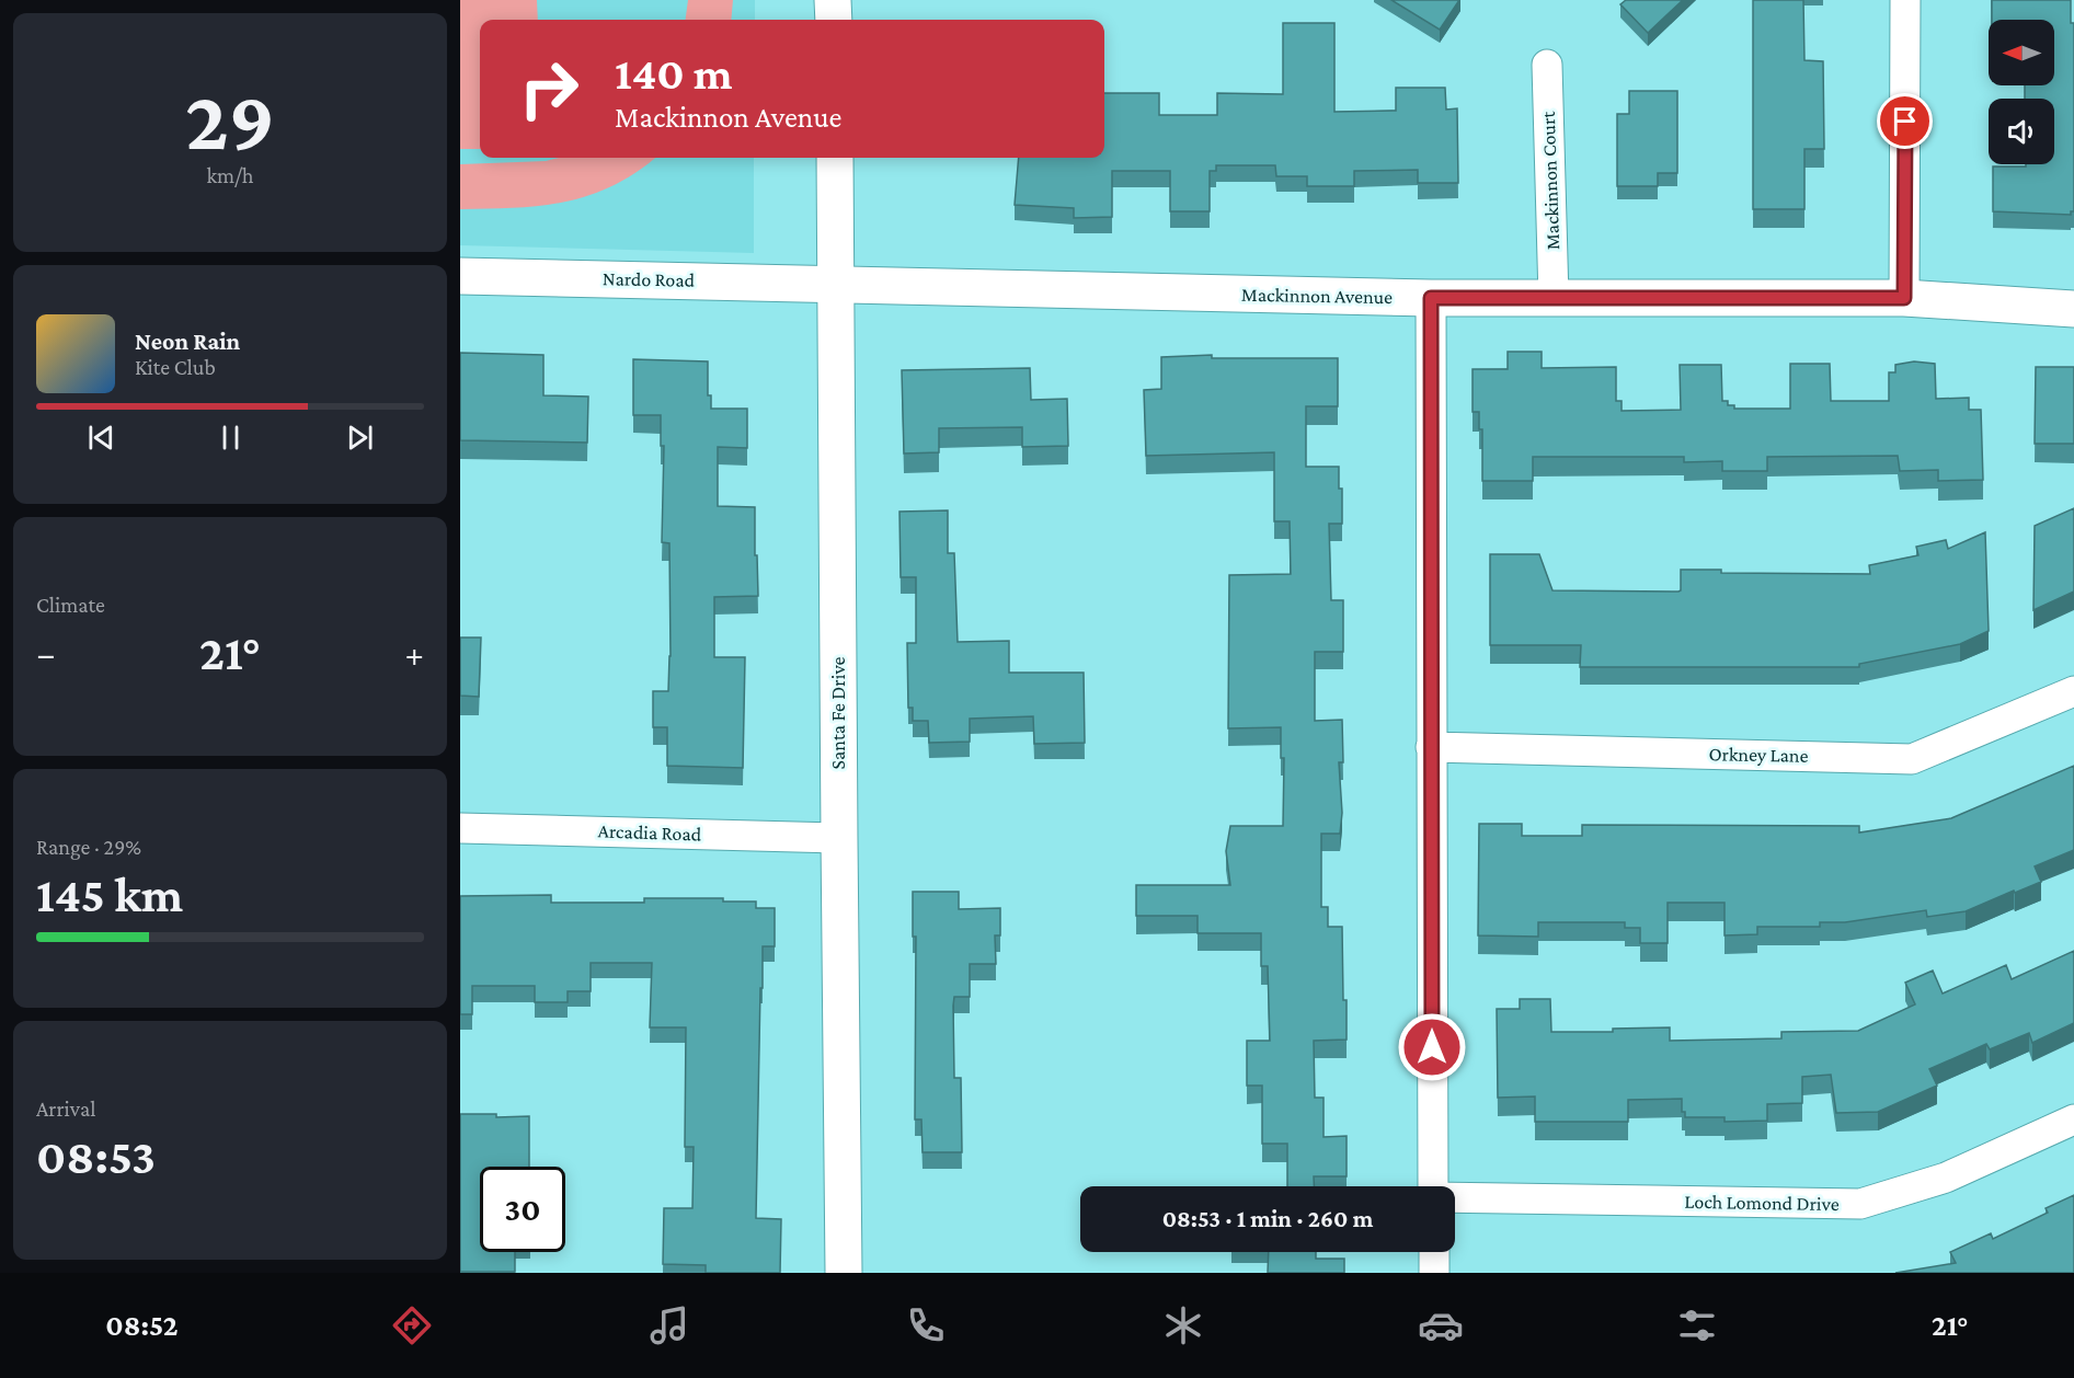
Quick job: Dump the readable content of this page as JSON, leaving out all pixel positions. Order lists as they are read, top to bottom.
{
  "streets": {
    "street": [
      "Mackinnon Court",
      "Nardo Road",
      "Mackinnon Avenue",
      "Santa Fe Drive",
      "Orkney Lane",
      "Arcadia Road",
      "Loch Lomond Drive"
    ]
  },
  "crossings": [
    ["Mackinnon Court", "Mackinnon Avenue"],
    ["Nardo Road", "Mackinnon Avenue"],
    ["Nardo Road", "Santa Fe Drive"],
    ["Mackinnon Avenue", "Santa Fe Drive"],
    ["Santa Fe Drive", "Arcadia Road"]
  ],
  "north": "left",
  "page": {
    "tile": [
      ["29", "km/h"],
      "Climate",
      ["Range · 29%", "145 km"],
      ["Arrival", "08:53"]
    ],
    "turn": ["140 m", "Mackinnon Avenue"],
    "song": ["Neon Rain", "Kite Club"],
    "heat": ["−", "21°", "+"],
    "limit": "30",
    "trip": "08:53 · 1 min · 260 m",
    "tabs": ["08:52", "21°"]
  }
}
